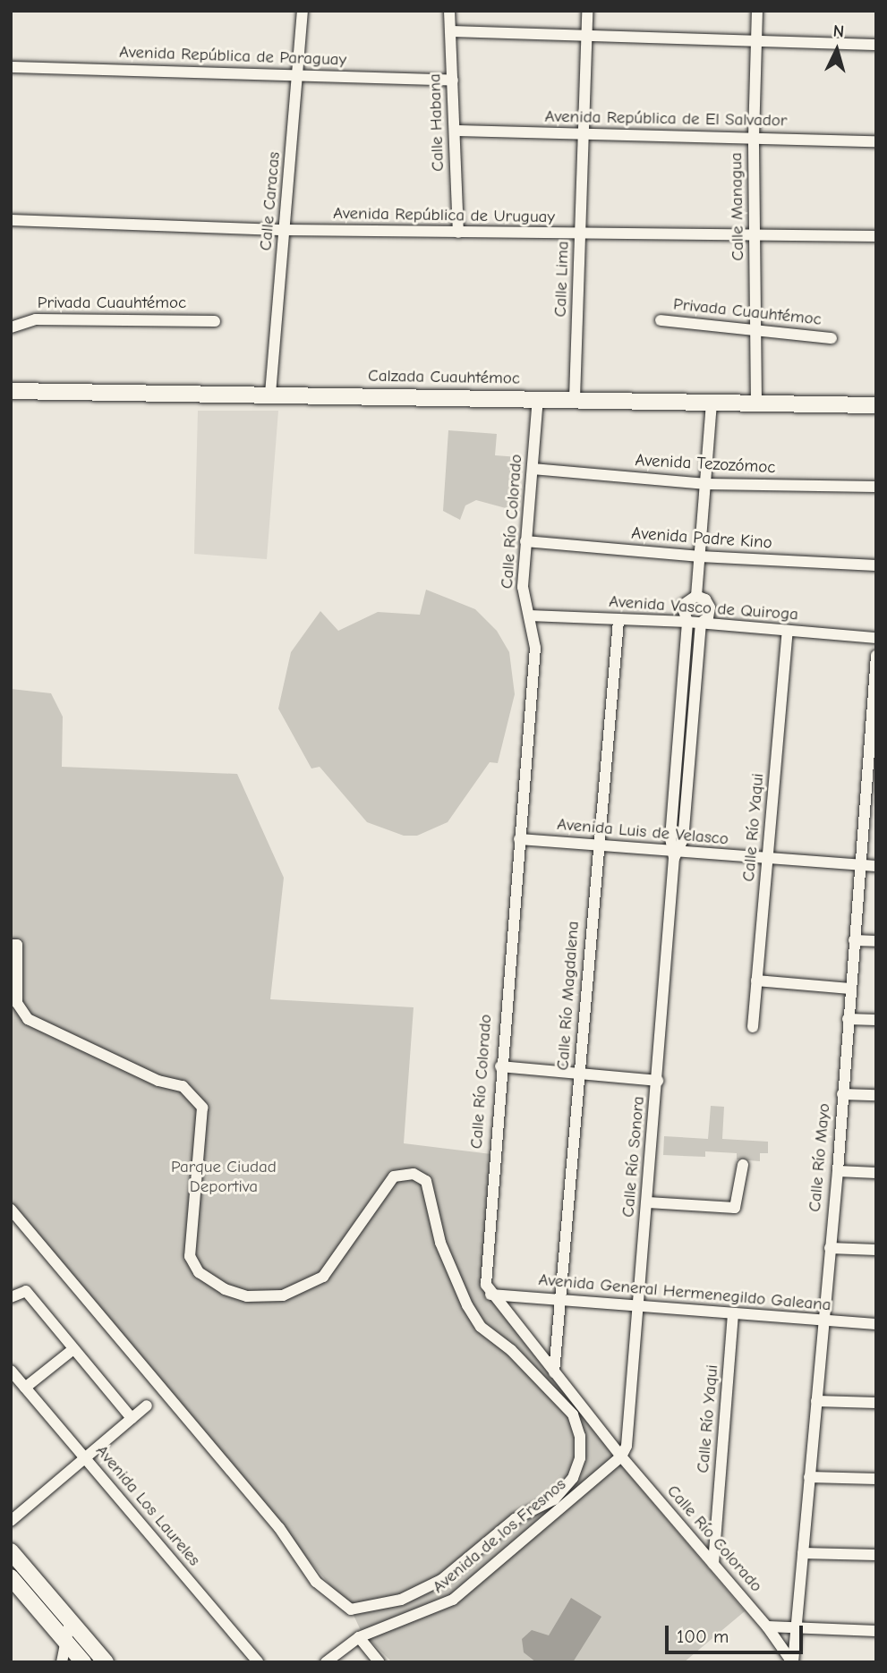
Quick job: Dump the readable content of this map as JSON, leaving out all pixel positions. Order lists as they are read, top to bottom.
{
  "streets": {
    "main road": ["Calzada Cuauhtémoc"],
    "street": [
      "Avenida República de Paraguay",
      "Avenida República de El Salvador",
      "Calle Habana",
      "Calle Caracas",
      "Calle Managua",
      "Avenida República de Uruguay",
      "Calle Lima",
      "Privada Cuauhtémoc",
      "Avenida Tezozómoc",
      "Calle Río Colorado",
      "Avenida Padre Kino",
      "Avenida Vasco de Quiroga",
      "Calle Río Yaqui",
      "Avenida Luis de Velasco",
      "Calle Río Magdalena",
      "Calle Río Sonora",
      "Calle Río Mayo",
      "Avenida General Hermenegildo Galeana",
      "Avenida Los Laureles",
      "Avenida de los Fresnos"
    ]
  },
  "crossings": [
    ["Avenida República de Paraguay", "Calle Habana"],
    ["Avenida República de Paraguay", "Calle Caracas"],
    ["Avenida República de El Salvador", "Calle Habana"],
    ["Avenida República de El Salvador", "Calle Managua"],
    ["Avenida República de El Salvador", "Calle Lima"],
    ["Calle Habana", "Avenida República de Uruguay"],
    ["Calle Caracas", "Avenida República de Uruguay"],
    ["Calle Caracas", "Calzada Cuauhtémoc"],
    ["Calle Managua", "Avenida República de Uruguay"],
    ["Calle Managua", "Privada Cuauhtémoc"],
    ["Calle Managua", "Calzada Cuauhtémoc"],
    ["Avenida República de Uruguay", "Calle Lima"],
    ["Calle Lima", "Calzada Cuauhtémoc"],
    ["Calzada Cuauhtémoc", "Calle Río Colorado"],
    ["Calzada Cuauhtémoc", "Calle Río Sonora"],
    ["Avenida Tezozómoc", "Calle Río Colorado"],
    ["Avenida Tezozómoc", "Calle Río Sonora"],
    ["Calle Río Colorado", "Avenida Padre Kino"],
    ["Calle Río Colorado", "Avenida Vasco de Quiroga"],
    ["Calle Río Colorado", "Calle Río Yaqui"],
    ["Calle Río Colorado", "Avenida Luis de Velasco"],
    ["Calle Río Colorado", "Calle Río Magdalena"],
    ["Calle Río Colorado", "Calle Río Sonora"],
    ["Calle Río Colorado", "Calle Río Mayo"],
    ["Calle Río Colorado", "Avenida General Hermenegildo Galeana"],
    ["Calle Río Colorado", "Avenida de los Fresnos"],
    ["Avenida Padre Kino", "Calle Río Sonora"],
    ["Avenida Vasco de Quiroga", "Calle Río Yaqui"],
    ["Avenida Vasco de Quiroga", "Calle Río Magdalena"],
    ["Avenida Vasco de Quiroga", "Calle Río Sonora"],
    ["Calle Río Yaqui", "Avenida Luis de Velasco"],
    ["Calle Río Yaqui", "Avenida General Hermenegildo Galeana"],
    ["Avenida Luis de Velasco", "Calle Río Magdalena"],
    ["Avenida Luis de Velasco", "Calle Río Sonora"],
    ["Avenida Luis de Velasco", "Calle Río Mayo"],
    ["Calle Río Magdalena", "Avenida General Hermenegildo Galeana"],
    ["Calle Río Sonora", "Avenida General Hermenegildo Galeana"],
    ["Calle Río Sonora", "Avenida de los Fresnos"],
    ["Calle Río Mayo", "Avenida General Hermenegildo Galeana"]
  ],
  "parks": ["Parque Ciudad Deportiva"],
  "scale_bar": "100 m",
  "north": "top"
}
